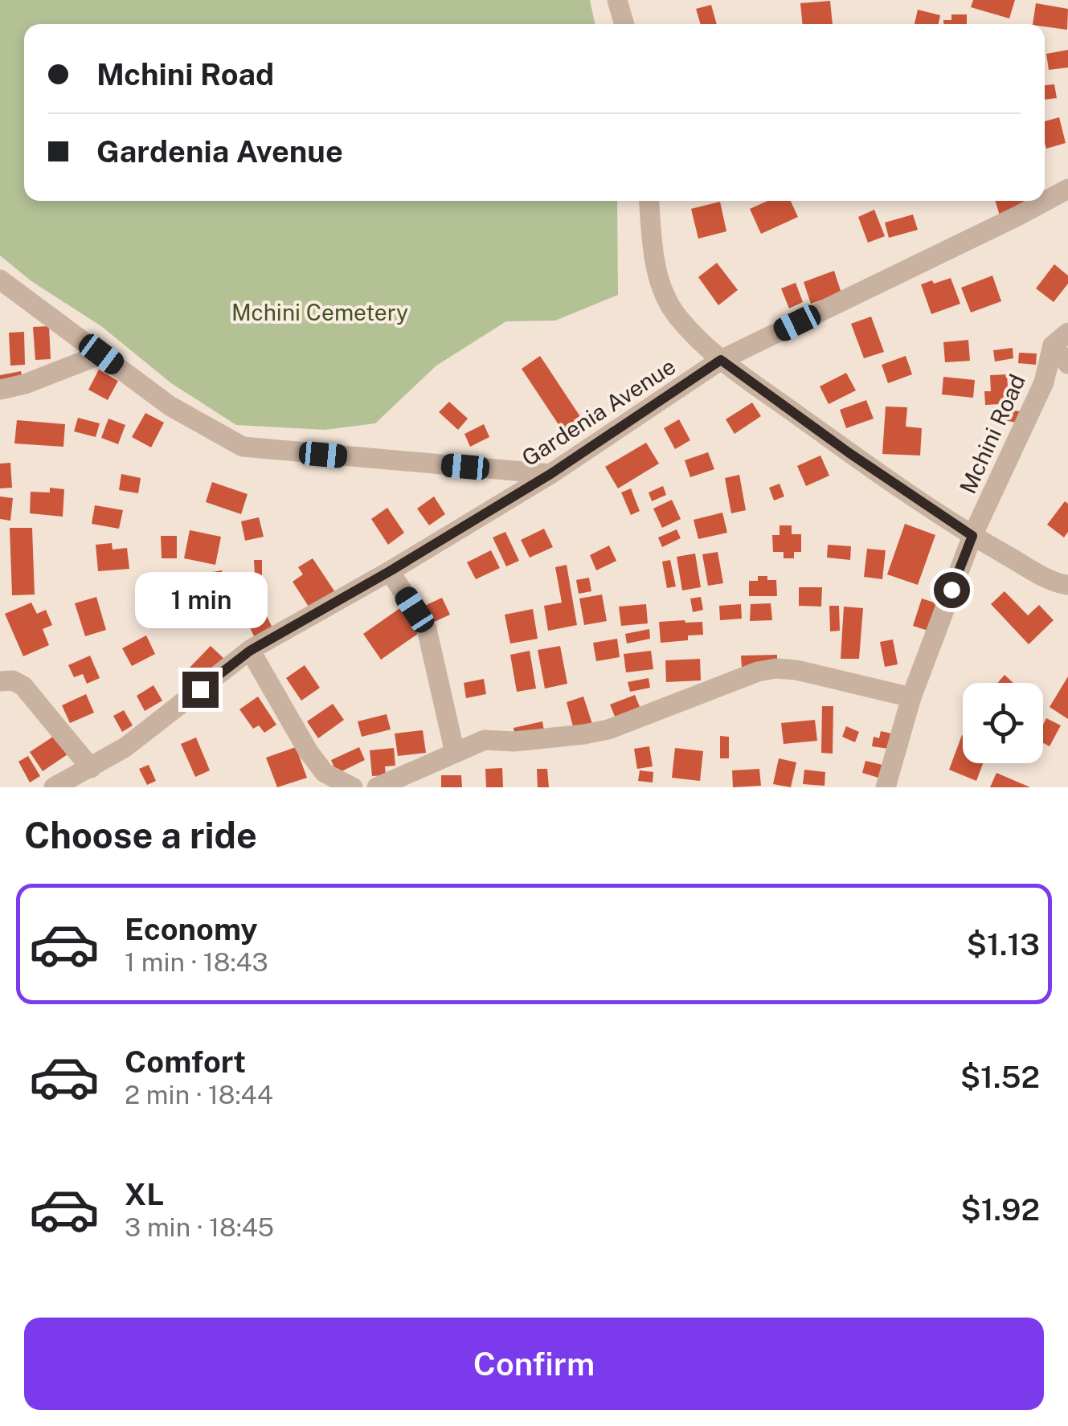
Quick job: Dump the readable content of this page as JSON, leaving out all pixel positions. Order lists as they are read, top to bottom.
{
  "streets": {
    "street": ["Gardenia Avenue", "Mchini Road"]
  },
  "parks": ["Mchini Cemetery"],
  "page": {
    "banner": ["Mchini Road", "Gardenia Avenue"],
    "bubble": "1 min",
    "heading": "Choose a ride",
    "list": [
      {
        "name": "Economy",
        "note": "1 min · 18:43",
        "value": "$1.13"
      },
      {
        "name": "Comfort",
        "note": "2 min · 18:44",
        "value": "$1.52"
      },
      {
        "name": "XL",
        "note": "3 min · 18:45",
        "value": "$1.92"
      }
    ],
    "buttons": "Confirm"
  }
}
